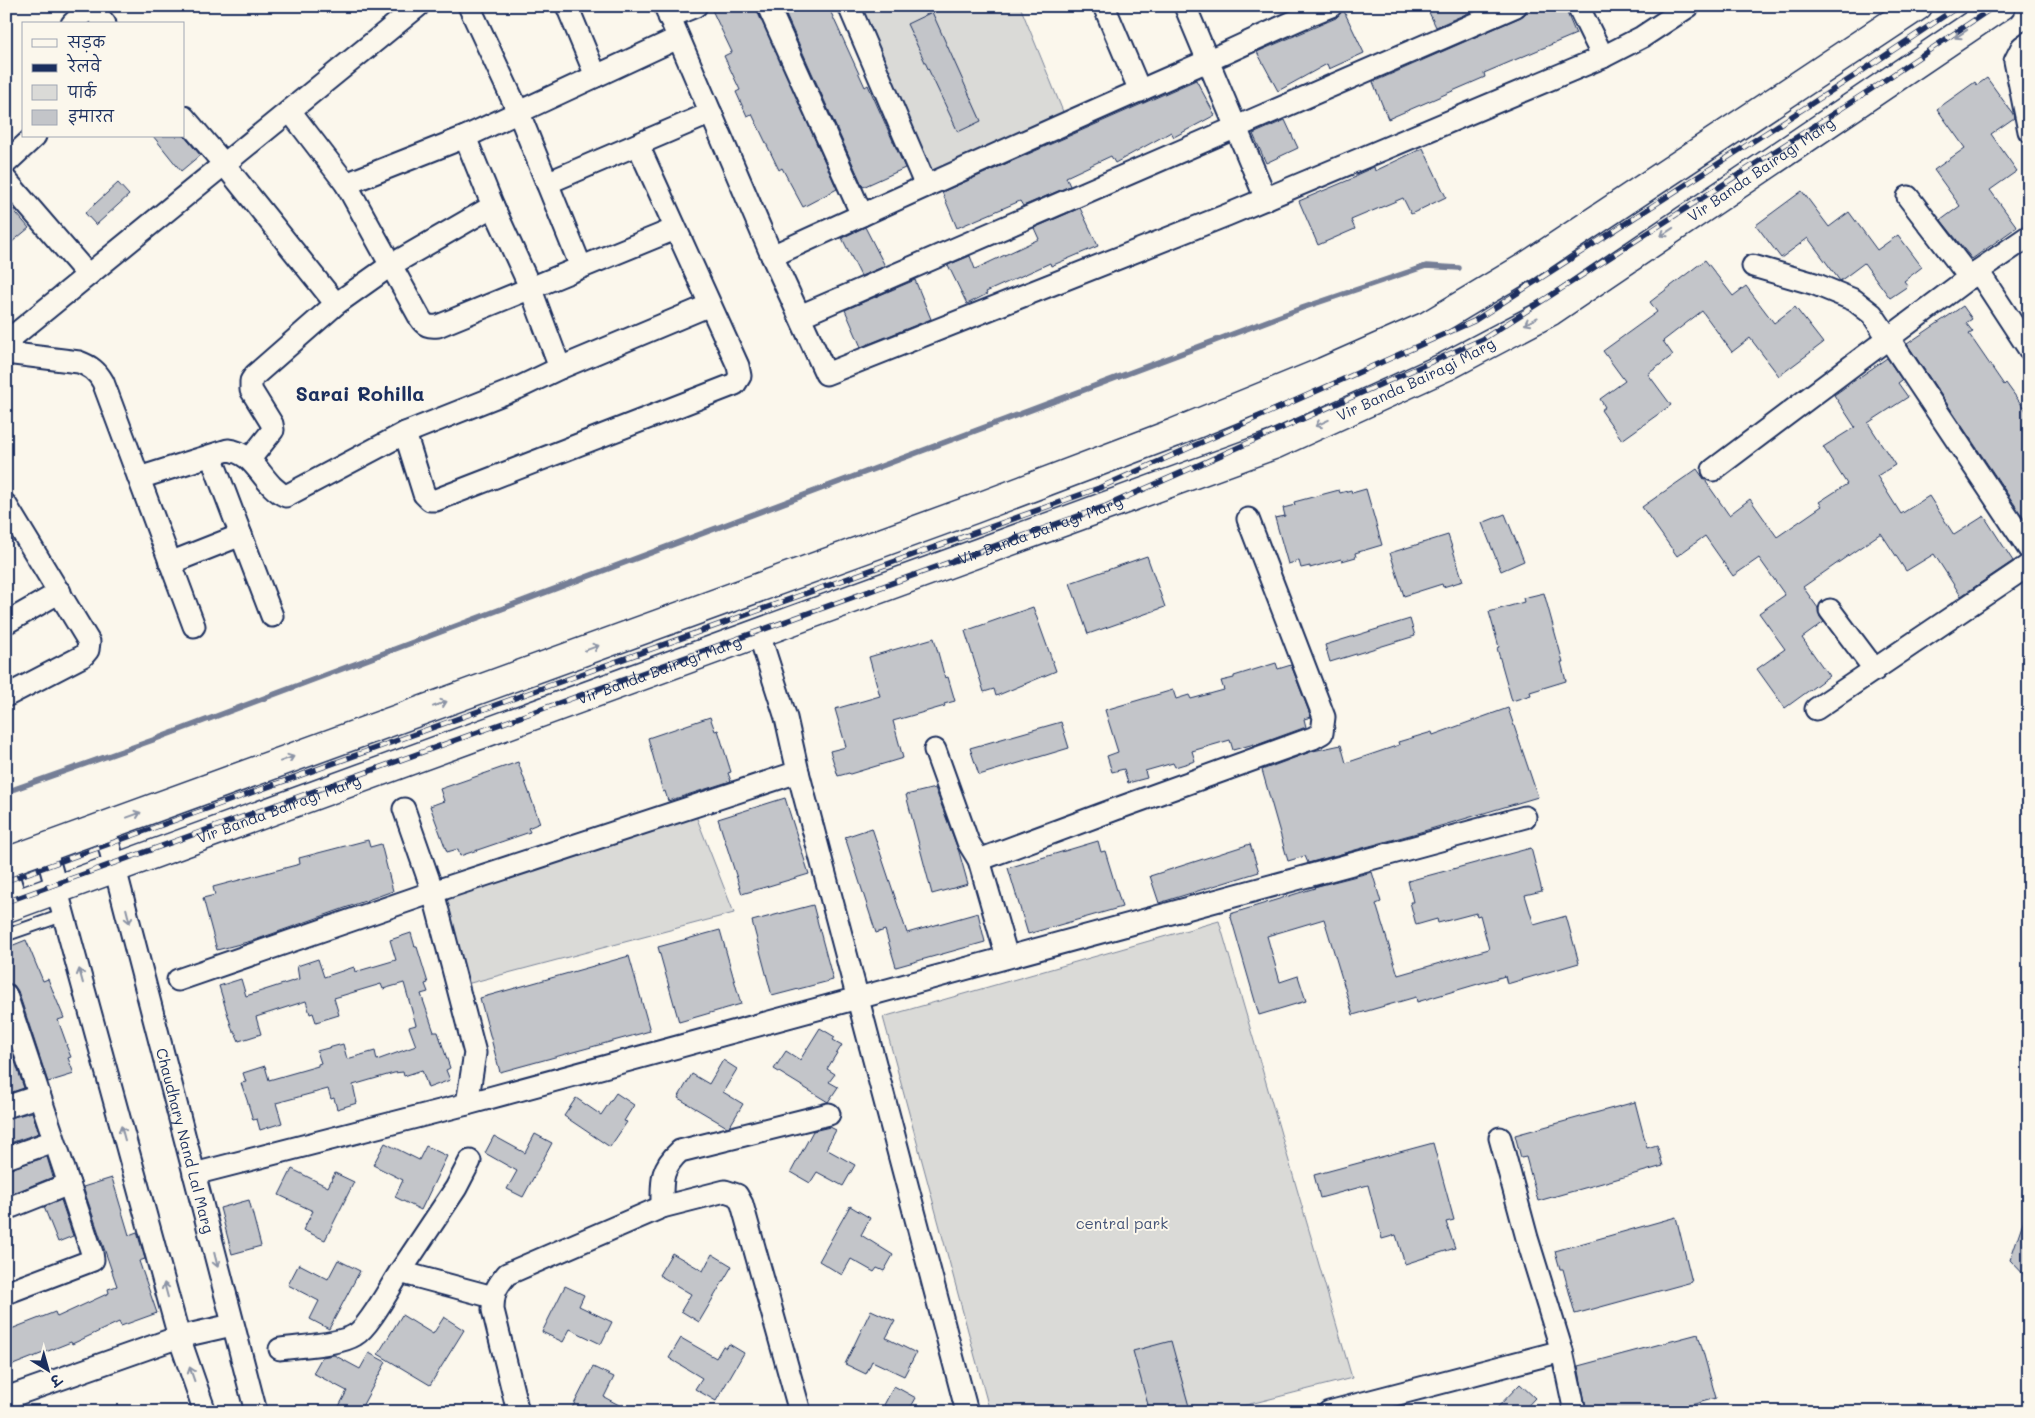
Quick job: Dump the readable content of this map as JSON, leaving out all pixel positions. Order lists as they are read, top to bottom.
{
  "streets": {
    "main road": ["Vir Banda Bairagi Marg"],
    "street": ["Chaudhary Nand Lal Marg"]
  },
  "crossings": [
    ["Vir Banda Bairagi Marg", "Chaudhary Nand Lal Marg"]
  ],
  "districts": ["Sarai Rohilla"],
  "parks": ["central park"],
  "legend": [
    "सड़क",
    "रेलवे",
    "पार्क",
    "इमारत"
  ],
  "north": "bottom right"
}
